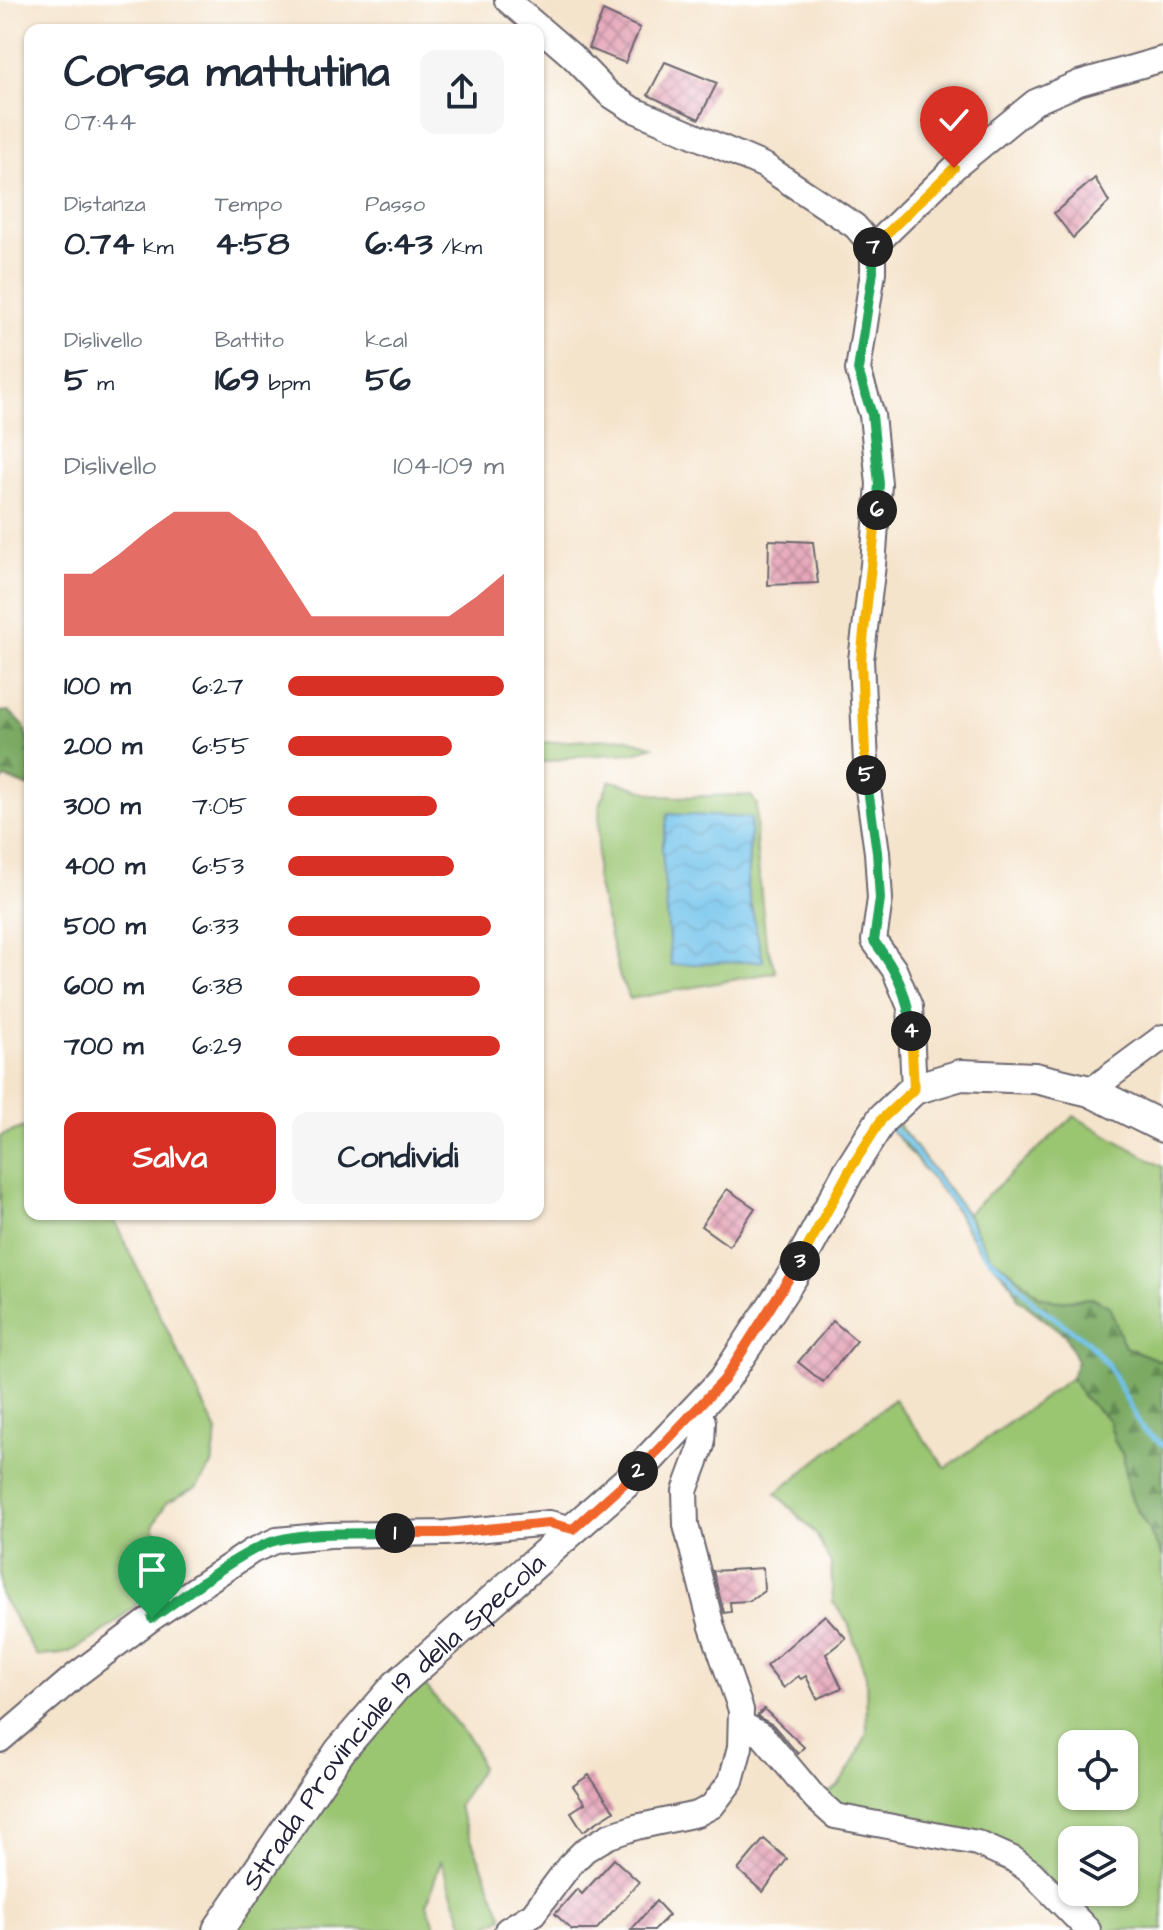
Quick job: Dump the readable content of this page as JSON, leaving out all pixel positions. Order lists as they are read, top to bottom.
{
  "streets": {
    "main road": ["Strada Provinciale 19 della Specola"]
  },
  "page": {
    "heading": ["Corsa mattutina", "07:44"],
    "stats": [
      ["Distanza", "0.74 km"],
      ["Tempo", "4:58"],
      ["Passo", "6:43 /km"],
      ["Dislivello", "5 m"],
      ["Battito", "169 bpm"],
      ["kcal", "56"]
    ],
    "pins": [
      "7",
      "6",
      "5",
      "4",
      "3",
      "2",
      "1"
    ],
    "chart": ["Dislivello", "104–109 m"],
    "list": [
      {
        "name": "100 m",
        "note": "6:27"
      },
      {
        "name": "200 m",
        "note": "6:55"
      },
      {
        "name": "300 m",
        "note": "7:05"
      },
      {
        "name": "400 m",
        "note": "6:53"
      },
      {
        "name": "500 m",
        "note": "6:33"
      },
      {
        "name": "600 m",
        "note": "6:38"
      },
      {
        "name": "700 m",
        "note": "6:29"
      }
    ],
    "buttons": ["Salva", "Condividi"]
  }
}
